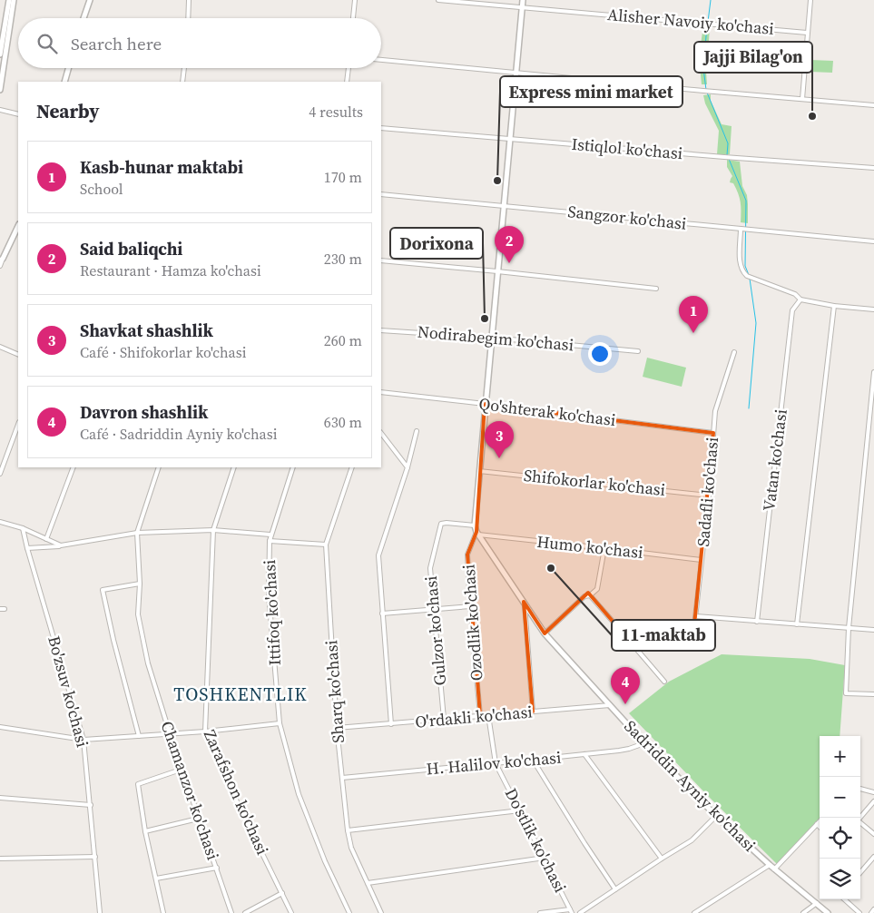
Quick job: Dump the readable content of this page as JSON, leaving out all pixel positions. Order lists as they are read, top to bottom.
{
  "streets": {
    "street": [
      "Alisher Navoiy ko'chasi",
      "Istiqlol ko'chasi",
      "Sangzor ko'chasi",
      "Nodirabegim ko'chasi",
      "Qo'shterak ko'chasi",
      "Vatan ko'chasi",
      "Shifokorlar ko'chasi",
      "Sadafli ko'chasi",
      "Humo ko'chasi",
      "Ittifoq ko'chasi",
      "Ozodlik ko'chasi",
      "Gulzor ko'chasi",
      "Bo'zsuv ko'chasi",
      "Sharq ko'chasi",
      "O'rdakli ko'chasi",
      "H. Halilov ko'chasi",
      "Sadriddin Ayniy ko'chasi",
      "Chamanzor ko'chasi",
      "Zarafshon ko'chasi",
      "Do'stlik ko'chasi"
    ]
  },
  "crossings": [
    ["Alisher Navoiy ko'chasi", "Sadriddin Ayniy ko'chasi"],
    ["Istiqlol ko'chasi", "Sadriddin Ayniy ko'chasi"],
    ["Sangzor ko'chasi", "Sadriddin Ayniy ko'chasi"],
    ["Nodirabegim ko'chasi", "Sadriddin Ayniy ko'chasi"],
    ["Qo'shterak ko'chasi", "Sadafli ko'chasi"],
    ["Qo'shterak ko'chasi", "Sadriddin Ayniy ko'chasi"],
    ["Shifokorlar ko'chasi", "Sadafli ko'chasi"],
    ["Shifokorlar ko'chasi", "Sadriddin Ayniy ko'chasi"],
    ["Sadafli ko'chasi", "Humo ko'chasi"],
    ["Humo ko'chasi", "Ozodlik ko'chasi"],
    ["Humo ko'chasi", "Sadriddin Ayniy ko'chasi"],
    ["Ozodlik ko'chasi", "O'rdakli ko'chasi"],
    ["Ozodlik ko'chasi", "Sadriddin Ayniy ko'chasi"],
    ["Gulzor ko'chasi", "O'rdakli ko'chasi"],
    ["Gulzor ko'chasi", "Sadriddin Ayniy ko'chasi"],
    ["Sharq ko'chasi", "O'rdakli ko'chasi"],
    ["Sharq ko'chasi", "H. Halilov ko'chasi"],
    ["O'rdakli ko'chasi", "Sadriddin Ayniy ko'chasi"],
    ["O'rdakli ko'chasi", "Do'stlik ko'chasi"],
    ["H. Halilov ko'chasi", "Sadriddin Ayniy ko'chasi"],
    ["H. Halilov ko'chasi", "Do'stlik ko'chasi"]
  ],
  "districts": ["TOSHKENTLIK"],
  "places": [
    "Jajji Bilag'on",
    "Express mini market",
    "Dorixona",
    "11-maktab"
  ],
  "page": {
    "search": "Search here",
    "heading": ["Nearby", "4 results"],
    "list": [
      {
        "mark": "1",
        "name": "Kasb-hunar maktabi",
        "note": "School",
        "value": "170 m"
      },
      {
        "mark": "2",
        "name": "Said baliqchi",
        "note": "Restaurant · Hamza ko'chasi",
        "value": "230 m"
      },
      {
        "mark": "3",
        "name": "Shavkat shashlik",
        "note": "Café · Shifokorlar ko'chasi",
        "value": "260 m"
      },
      {
        "mark": "4",
        "name": "Davron shashlik",
        "note": "Café · Sadriddin Ayniy ko'chasi",
        "value": "630 m"
      }
    ],
    "pins": [
      "2",
      "1",
      "3",
      "4"
    ],
    "map_buttons": ["+", "−"]
  }
}
